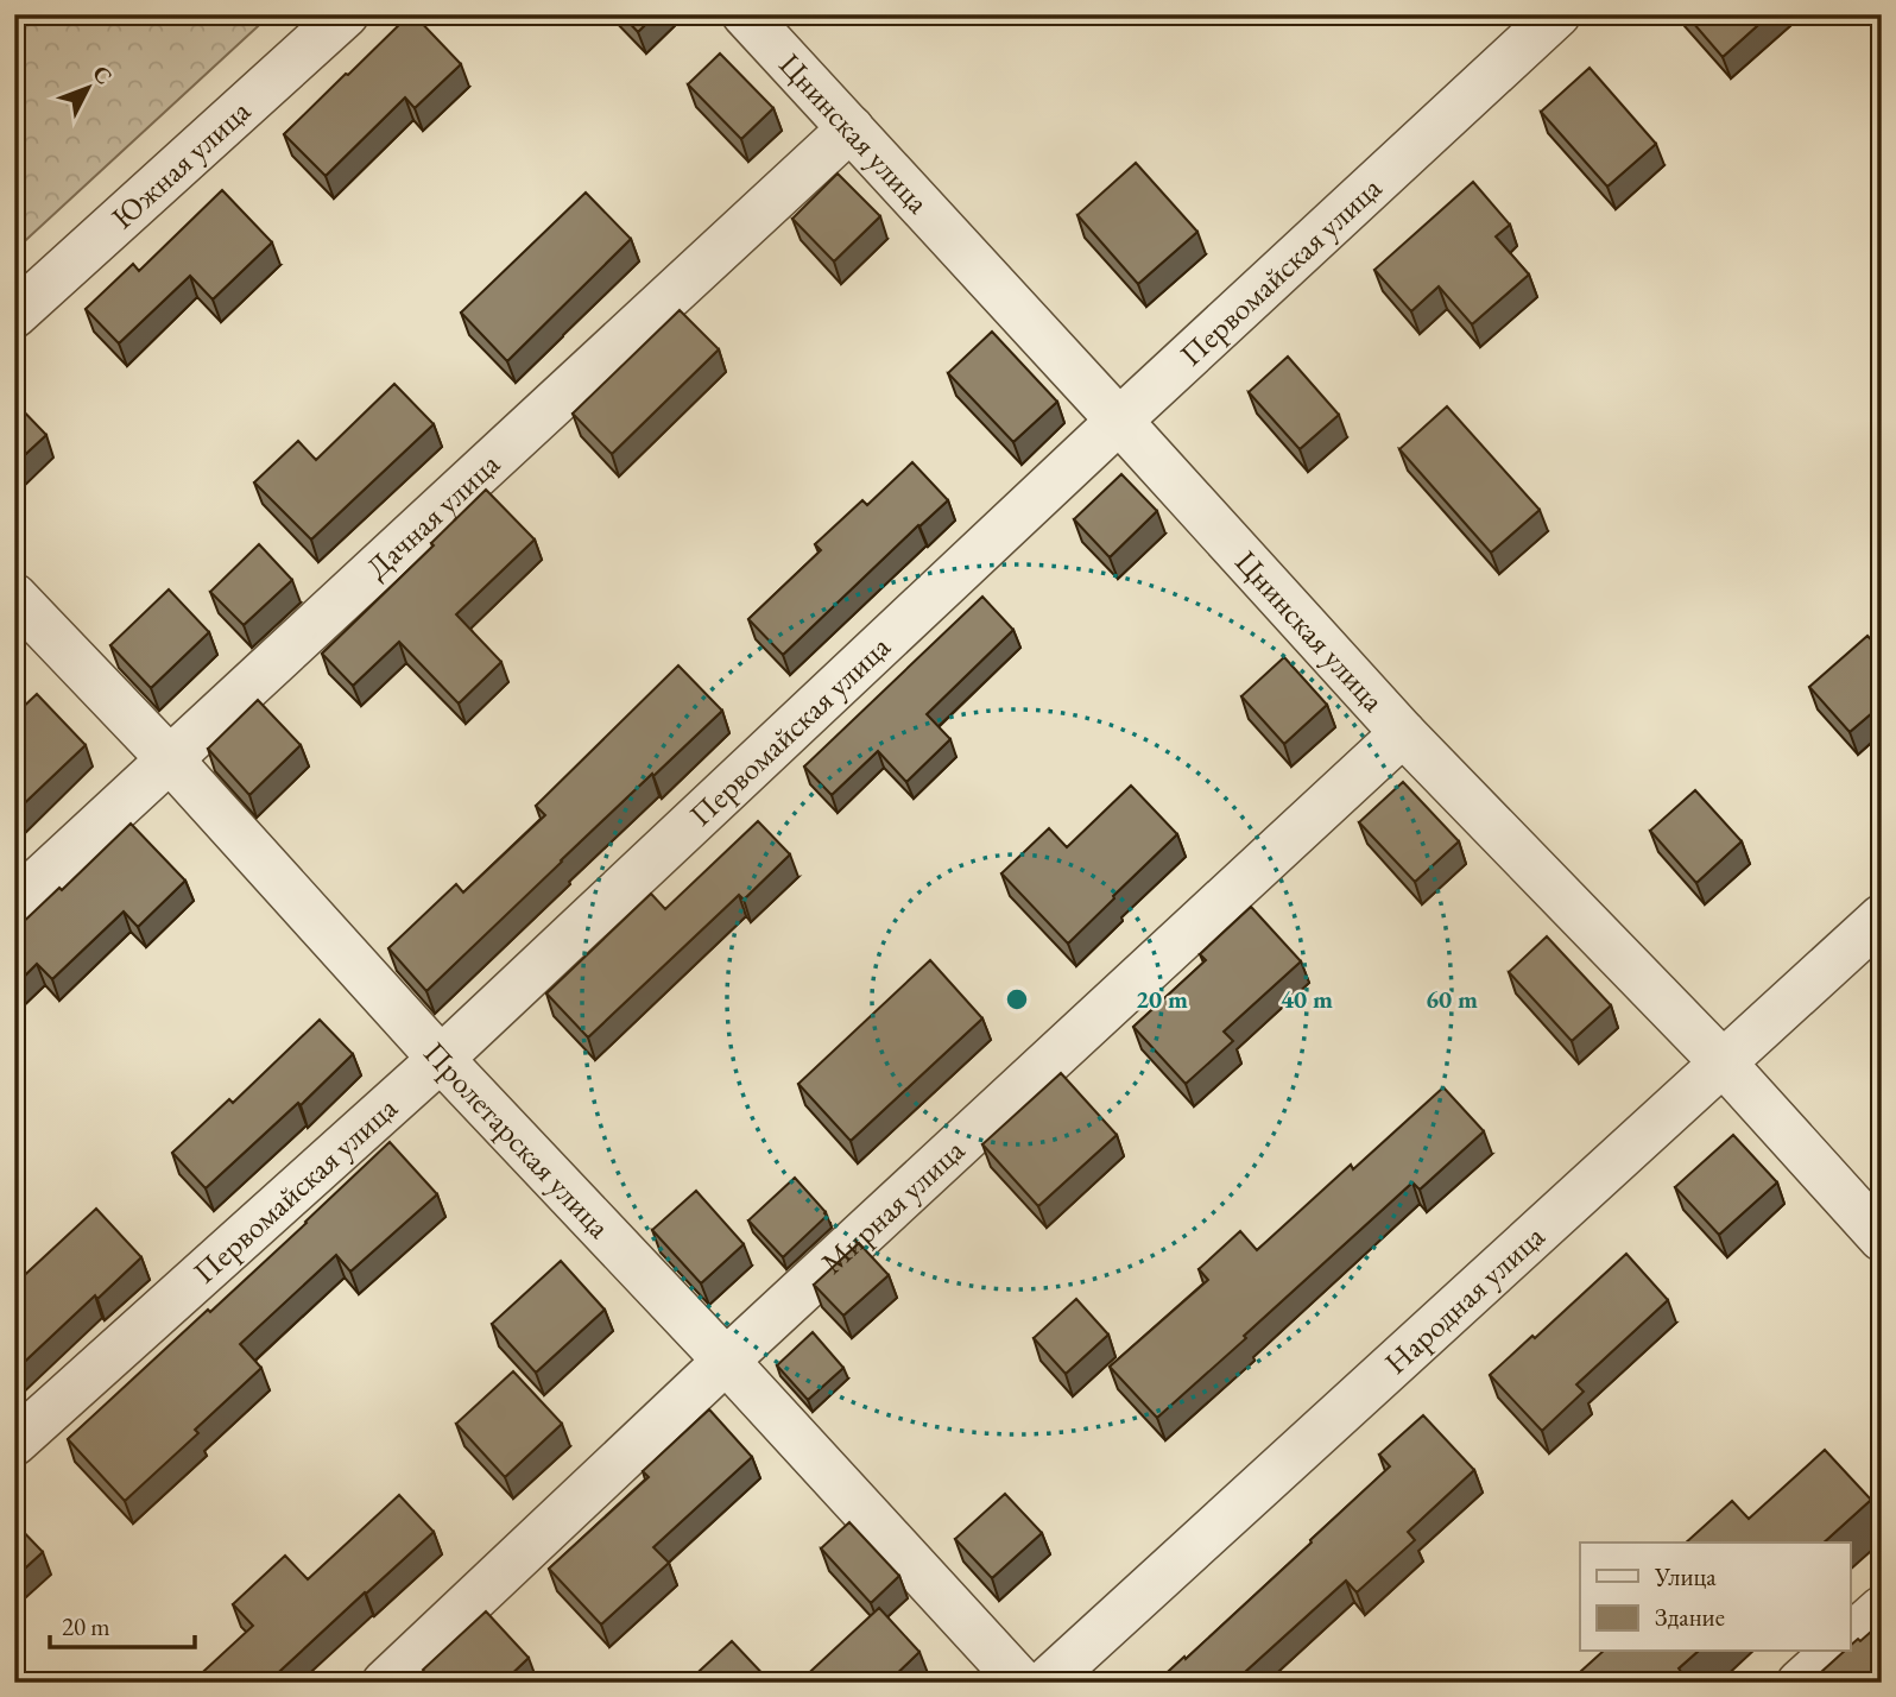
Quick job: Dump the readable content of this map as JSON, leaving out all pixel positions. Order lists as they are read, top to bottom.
{
  "streets": {
    "street": [
      "Цнинская улица",
      "Южная улица",
      "Первомайская улица",
      "Дачная улица",
      "Пролетарская улица",
      "Мирная улица",
      "Народная улица"
    ]
  },
  "crossings": [
    ["Цнинская улица", "Первомайская улица"],
    ["Цнинская улица", "Дачная улица"],
    ["Цнинская улица", "Мирная улица"],
    ["Цнинская улица", "Народная улица"],
    ["Первомайская улица", "Пролетарская улица"],
    ["Дачная улица", "Пролетарская улица"],
    ["Пролетарская улица", "Мирная улица"]
  ],
  "legend": ["Улица", "Здание"],
  "scale_bar": "20 m",
  "north": "top right",
  "rings": ["20 m", "40 m", "60 m"]
}
